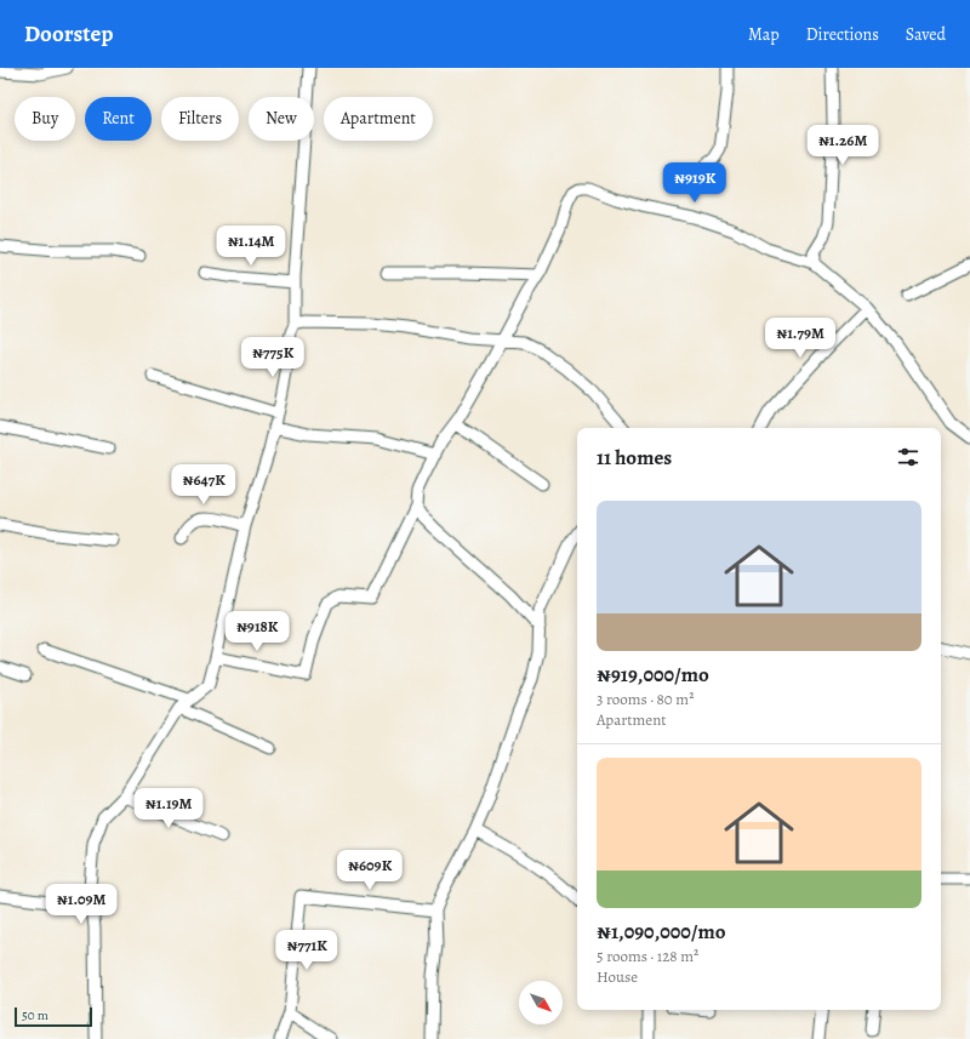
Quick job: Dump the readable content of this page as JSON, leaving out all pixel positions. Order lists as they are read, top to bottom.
{
  "scale_bar": "50 m",
  "north": "bottom right",
  "page": {
    "header": "Doorstep",
    "nav": ["Map", "Directions", "Saved"],
    "chip": [
      "Buy",
      "Rent",
      "Filters",
      "New",
      "Apartment"
    ],
    "price": [
      "₦1.26M",
      "₦919K",
      "₦1.14M",
      "₦1.79M",
      "₦775K",
      "₦647K",
      "₦918K",
      "₦1.19M",
      "₦609K",
      "₦1.09M",
      "₦771K"
    ],
    "heading": "11 homes",
    "list": [
      {
        "name": "₦919,000/mo",
        "note": "3 rooms · 80 m² · Apartment"
      },
      {
        "name": "₦1,090,000/mo",
        "note": "5 rooms · 128 m² · House"
      }
    ],
    "scale": "50 m"
  }
}
